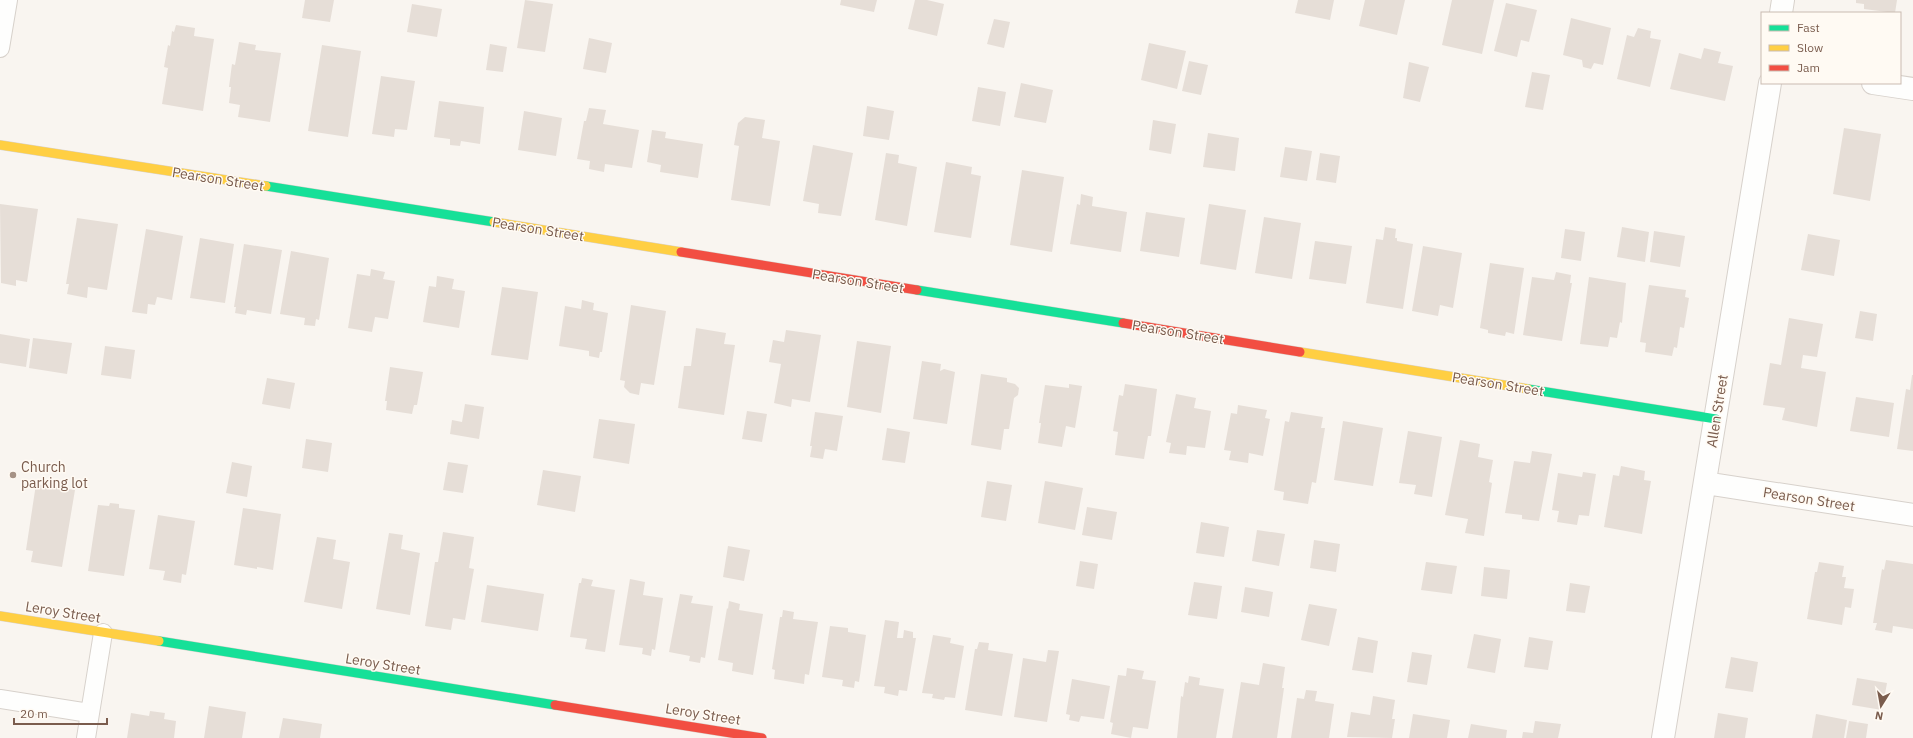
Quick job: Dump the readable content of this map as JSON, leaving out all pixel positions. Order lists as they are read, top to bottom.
{
  "streets": {
    "street": ["Pearson Street", "Allen Street", "Leroy Street"]
  },
  "crossings": [
    ["Pearson Street", "Allen Street"]
  ],
  "places": ["Church parking lot"],
  "legend": ["Fast", "Slow", "Jam"],
  "scale_bar": "20 m",
  "north": "bottom"
}
